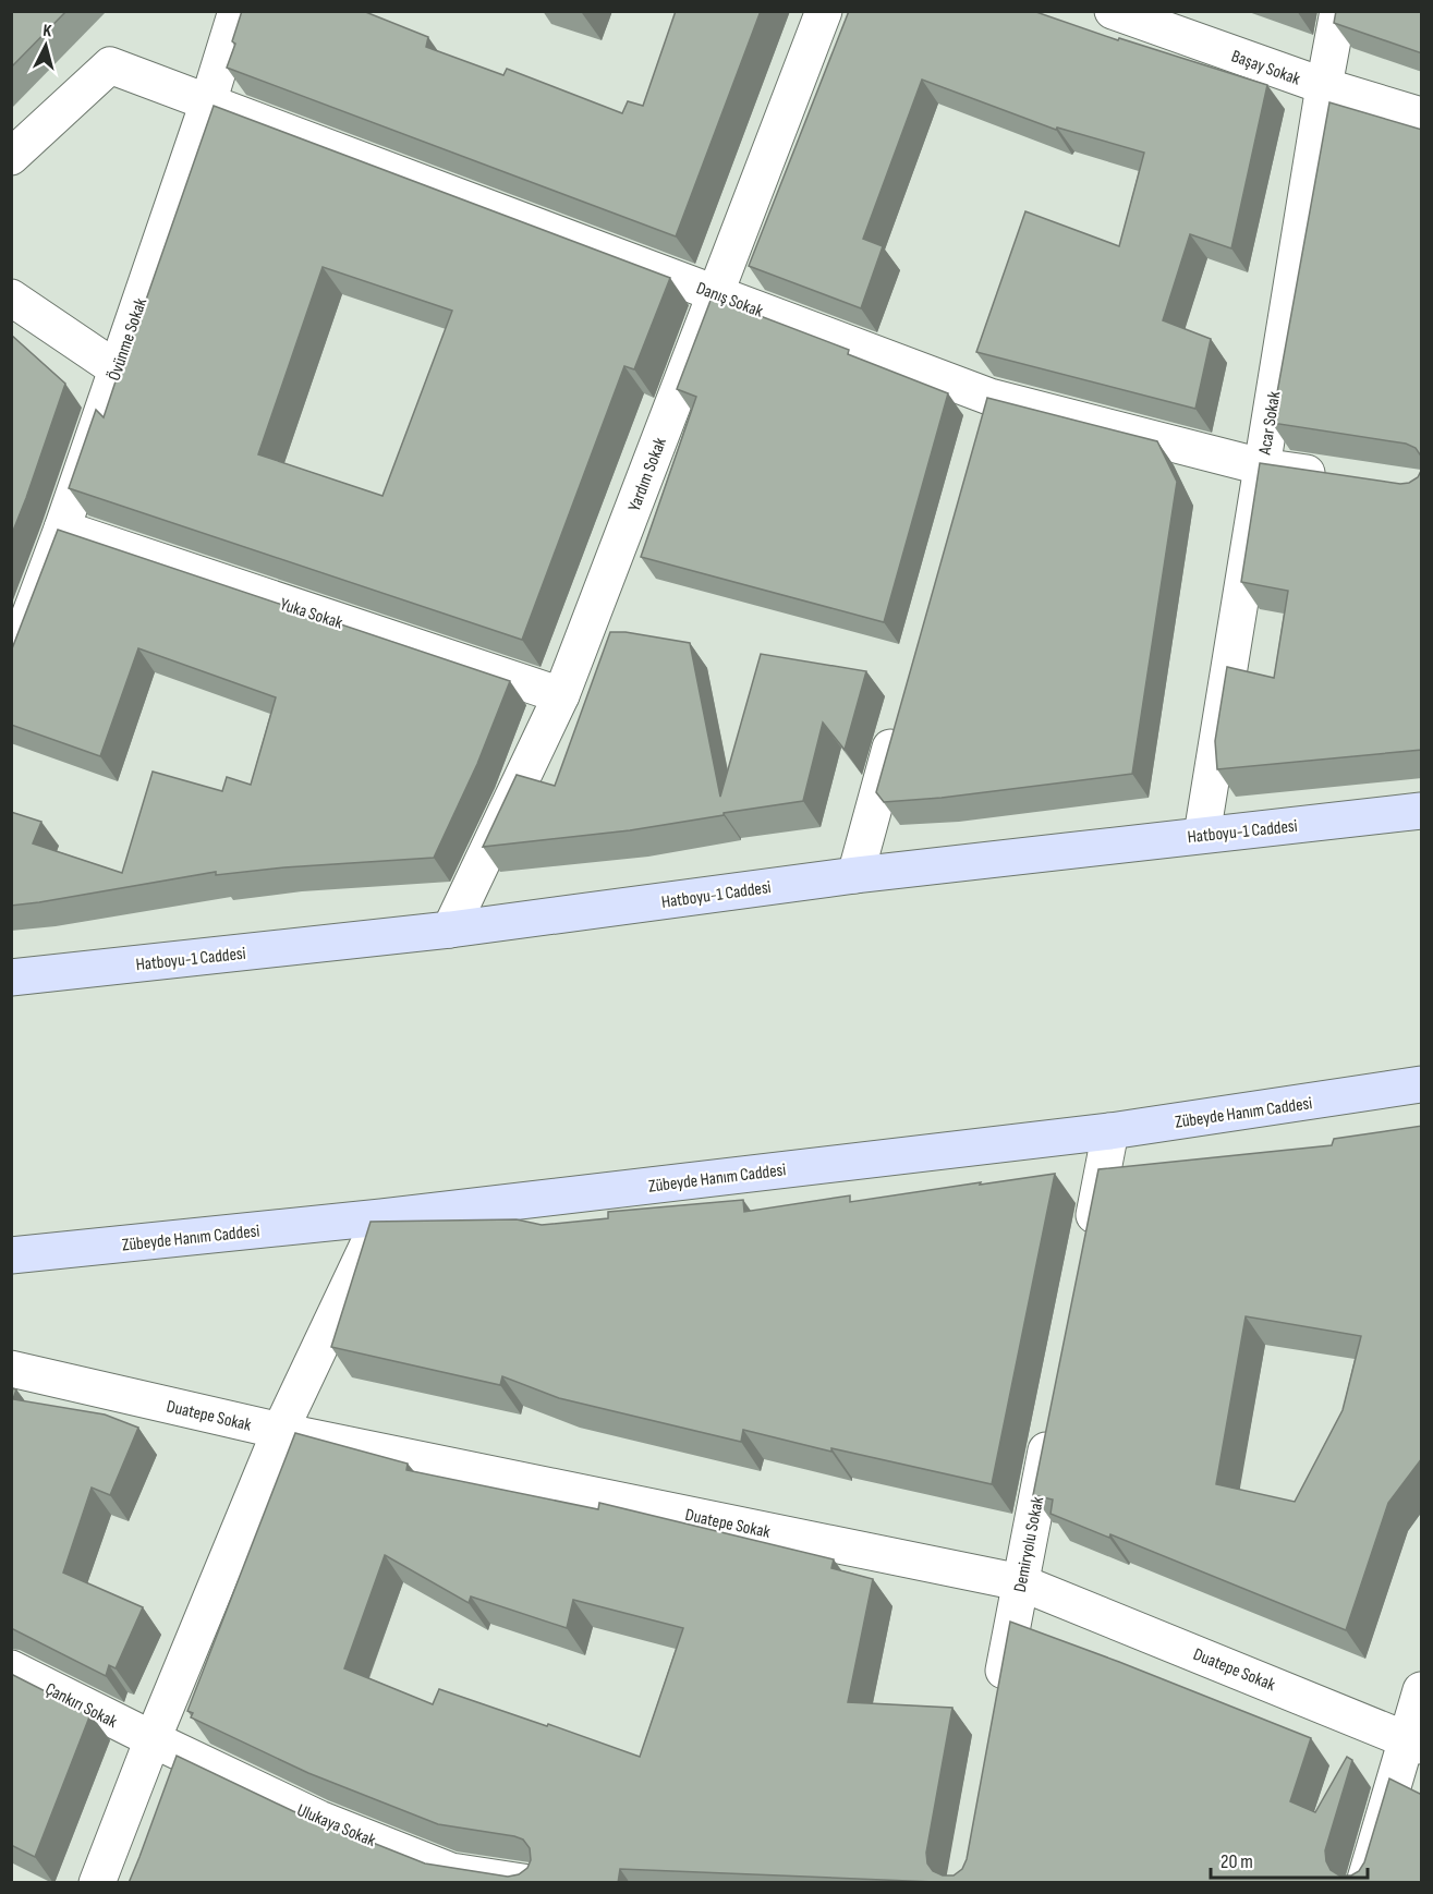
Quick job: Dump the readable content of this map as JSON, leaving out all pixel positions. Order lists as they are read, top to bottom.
{
  "streets": {
    "main road": ["Hatboyu-1 Caddesi", "Zübeyde Hanım Caddesi"],
    "street": [
      "Başay Sokak",
      "Danış Sokak",
      "Övünme Sokak",
      "Acar Sokak",
      "Yardım Sokak",
      "Yuka Sokak",
      "Duatepe Sokak",
      "Demiryolu Sokak",
      "Çankırı Sokak",
      "Ulukaya Sokak"
    ]
  },
  "crossings": [
    ["Başay Sokak", "Acar Sokak"],
    ["Danış Sokak", "Övünme Sokak"],
    ["Danış Sokak", "Acar Sokak"],
    ["Danış Sokak", "Yardım Sokak"],
    ["Övünme Sokak", "Yuka Sokak"],
    ["Acar Sokak", "Hatboyu-1 Caddesi"],
    ["Yardım Sokak", "Yuka Sokak"],
    ["Yardım Sokak", "Hatboyu-1 Caddesi"],
    ["Duatepe Sokak", "Demiryolu Sokak"],
    ["Çankırı Sokak", "Ulukaya Sokak"]
  ],
  "scale_bar": "20 m",
  "north": "top"
}
